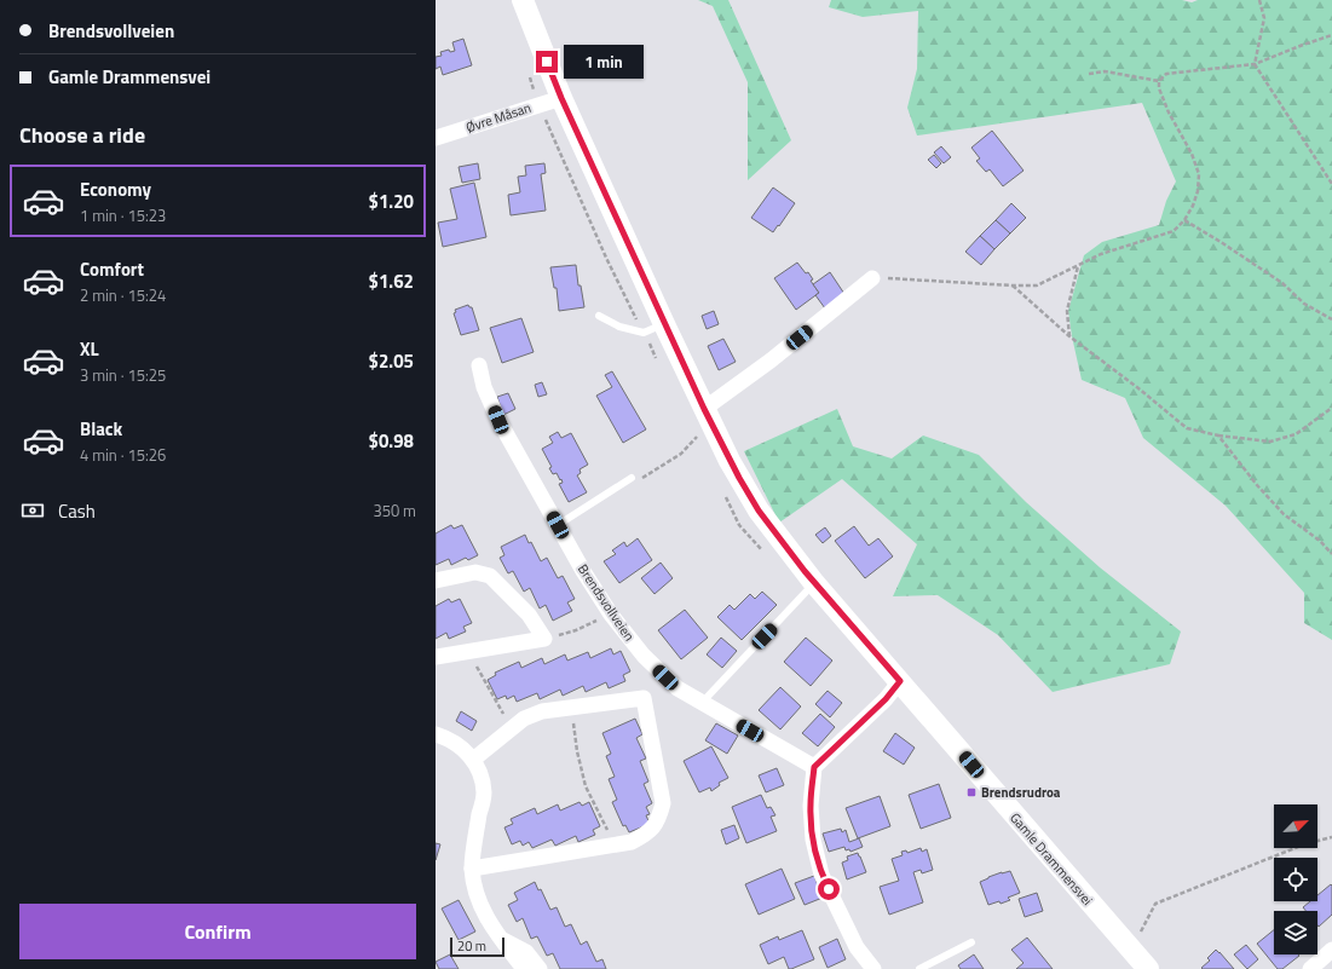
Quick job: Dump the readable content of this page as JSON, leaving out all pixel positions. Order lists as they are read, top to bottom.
{
  "streets": {
    "main road": ["Gamle Drammensvei"],
    "street": ["Øvre Måsan", "Brendsvollveien"]
  },
  "crossings": [
    ["Øvre Måsan", "Gamle Drammensvei"]
  ],
  "places": {
    "transit": ["Brendsrudroa"]
  },
  "scale_bar": "20 m",
  "north": "top right",
  "page": {
    "banner": ["Brendsvollveien", "Gamle Drammensvei"],
    "bubble": "1 min",
    "heading": "Choose a ride",
    "list": [
      {
        "name": "Economy",
        "note": "1 min · 15:23",
        "value": "$1.20"
      },
      {
        "name": "Comfort",
        "note": "2 min · 15:24",
        "value": "$1.62"
      },
      {
        "name": "XL",
        "note": "3 min · 15:25",
        "value": "$2.05"
      },
      {
        "name": "Black",
        "note": "4 min · 15:26",
        "value": "$0.98"
      }
    ],
    "pay": ["Cash", "350 m"],
    "buttons": "Confirm",
    "scale": "20 m"
  }
}
